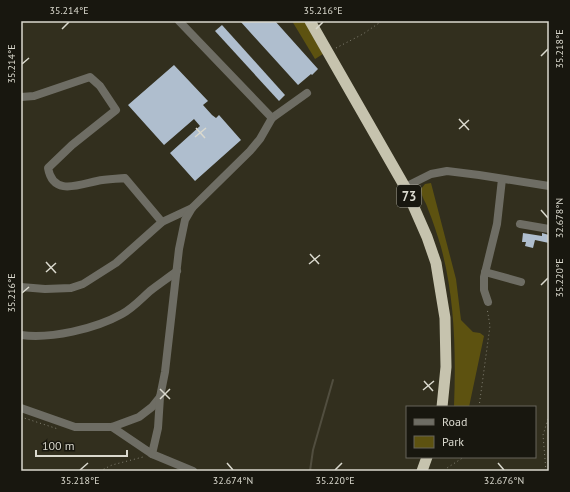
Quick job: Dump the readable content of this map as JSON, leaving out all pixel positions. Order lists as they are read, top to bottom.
{
  "streets": {
    "highway": ["73"]
  },
  "legend": ["Road", "Park"],
  "scale_bar": "100 m",
  "coordinates": [
    "35.214°E",
    "35.216°E",
    "35.218°E",
    "32.678°N",
    "35.220°E",
    "32.674°N",
    "32.676°N"
  ]
}
